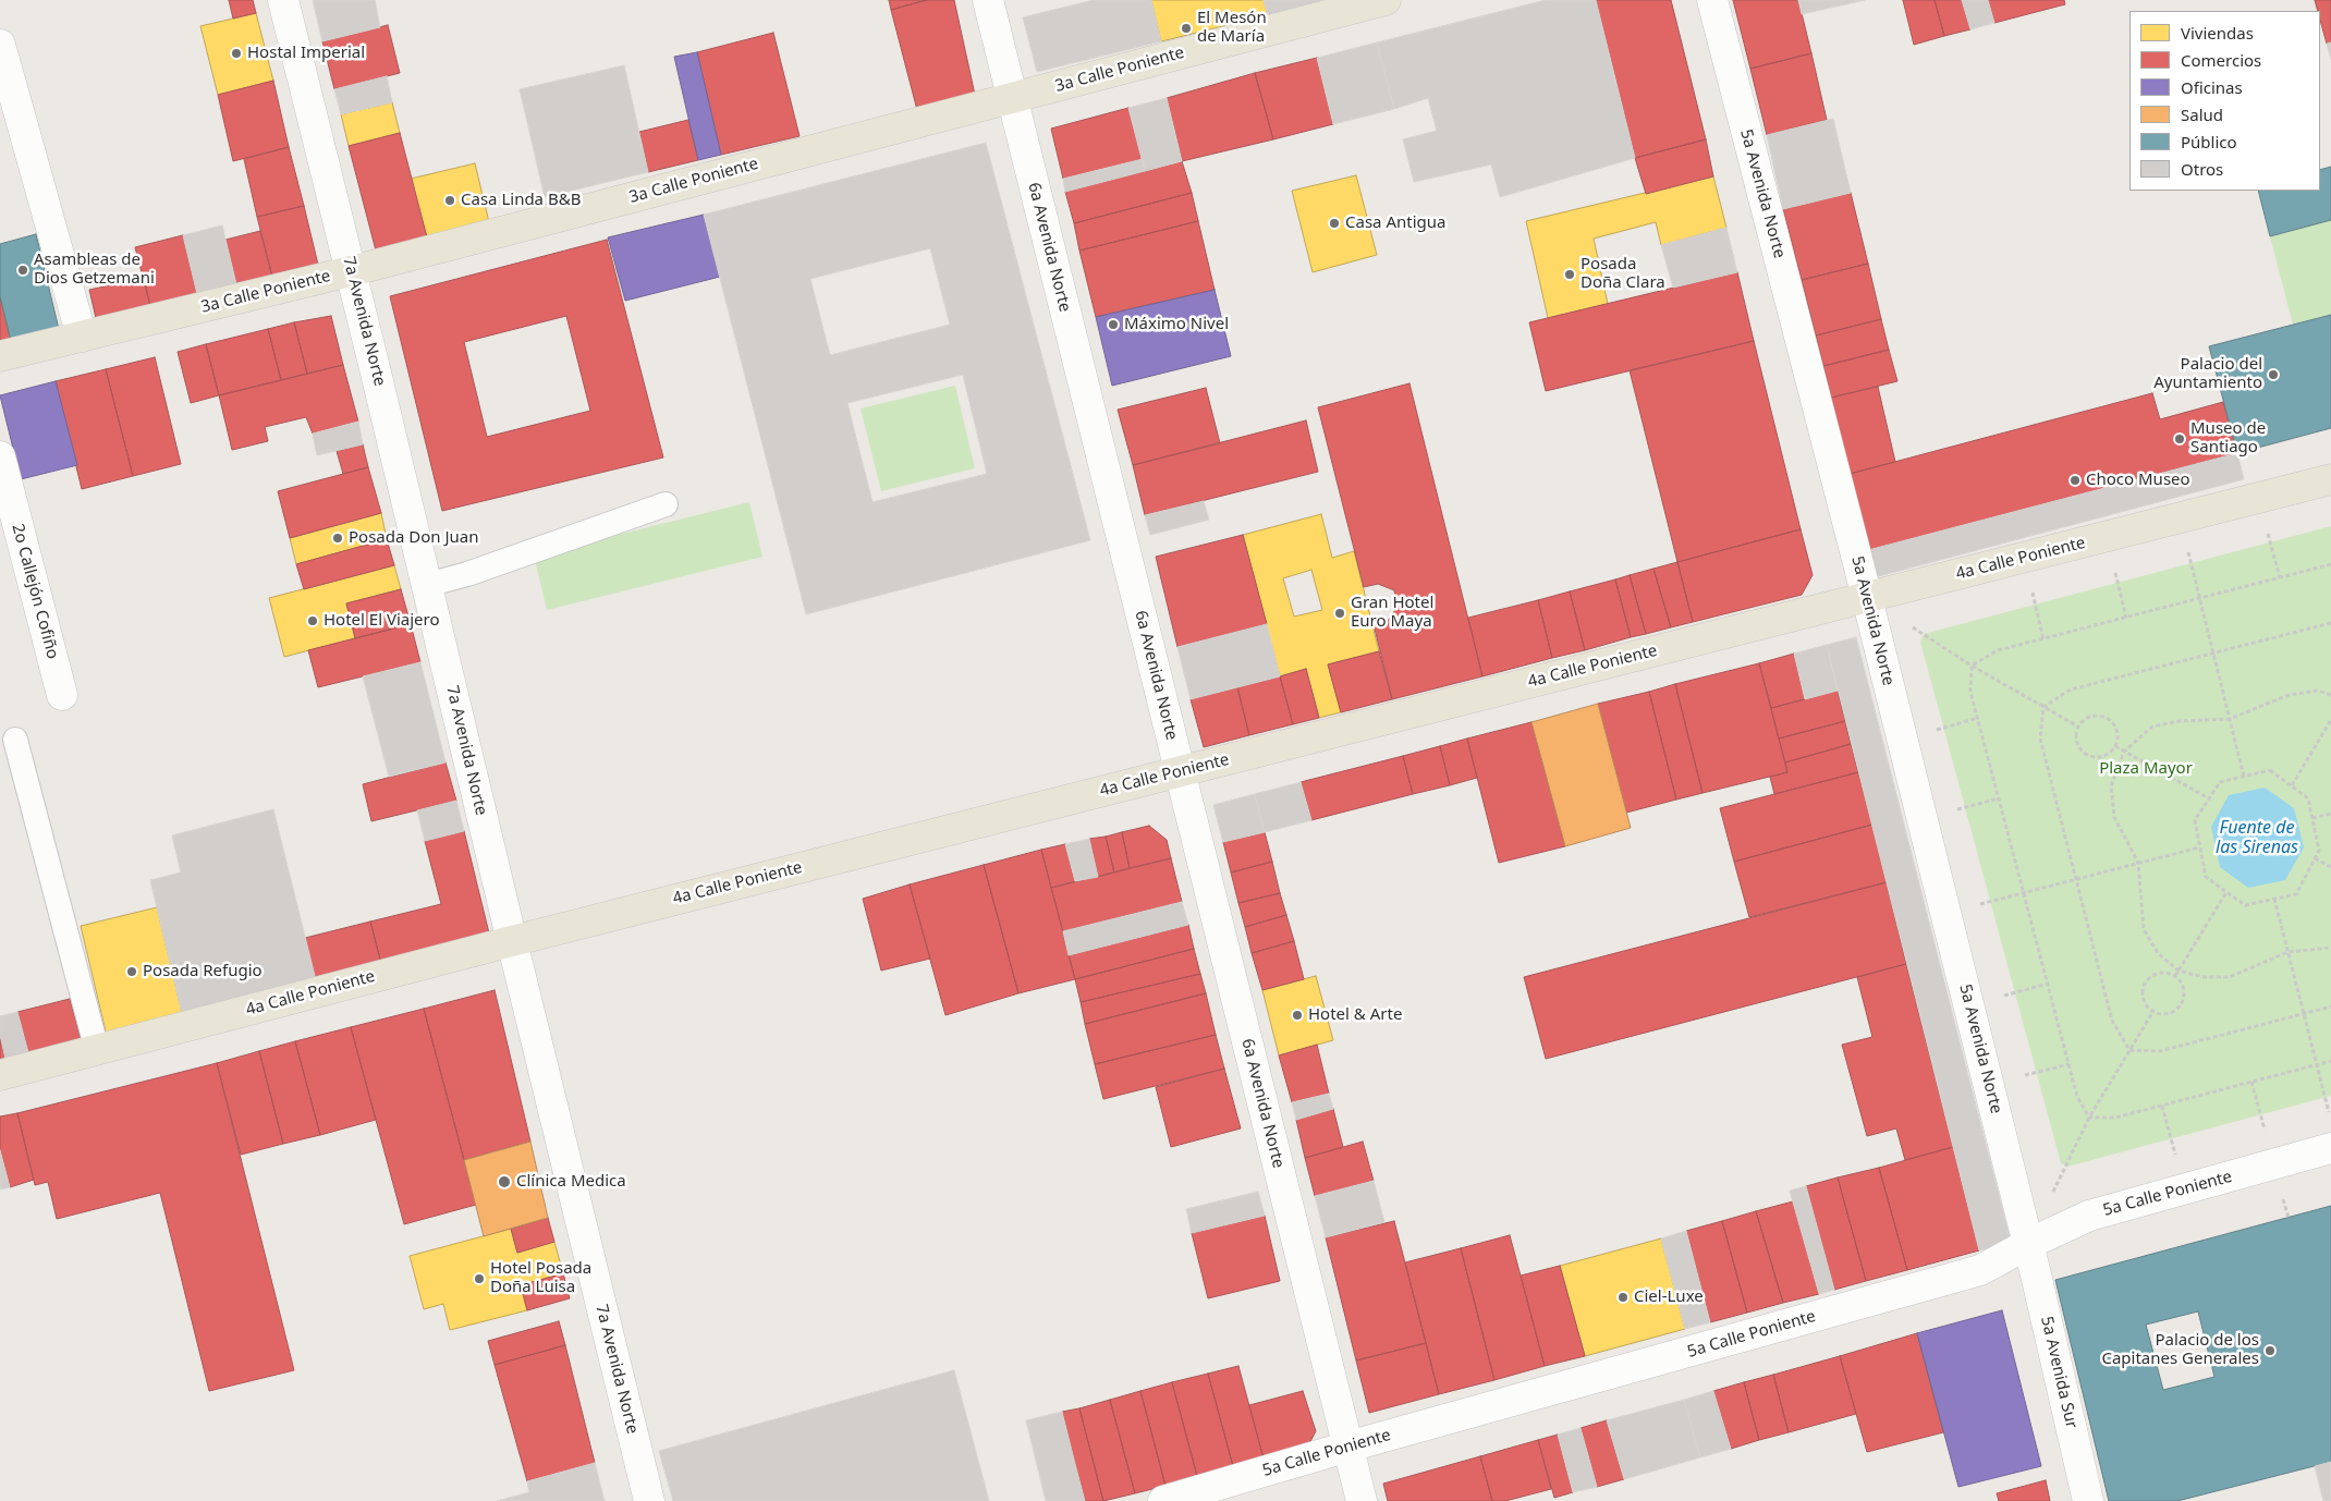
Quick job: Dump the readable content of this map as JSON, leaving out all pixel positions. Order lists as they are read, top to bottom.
{
  "streets": {
    "main road": ["3a Calle Poniente", "4a Calle Poniente"],
    "street": [
      "5a Avenida Norte",
      "6a Avenida Norte",
      "7a Avenida Norte",
      "2o Callejón Cofiño",
      "5a Calle Poniente",
      "5a Avenida Sur"
    ]
  },
  "crossings": [
    ["3a Calle Poniente", "6a Avenida Norte"],
    ["3a Calle Poniente", "7a Avenida Norte"],
    ["5a Avenida Norte", "4a Calle Poniente"],
    ["5a Avenida Norte", "5a Calle Poniente"],
    ["5a Avenida Norte", "5a Avenida Sur"],
    ["6a Avenida Norte", "4a Calle Poniente"],
    ["6a Avenida Norte", "5a Calle Poniente"],
    ["7a Avenida Norte", "4a Calle Poniente"],
    ["5a Calle Poniente", "5a Avenida Sur"]
  ],
  "water": ["Fuente de las Sirenas"],
  "parks": ["Plaza Mayor"],
  "places": [
    "El Mesón de María",
    "Hostal Imperial",
    "Casa Linda B&B",
    "Casa Antigua",
    "Asambleas de Dios Getzemani",
    "Posada Doña Clara",
    "Máximo Nivel",
    "Palacio del Ayuntamiento",
    "Museo de Santiago",
    "Choco Museo",
    "Posada Don Juan",
    "Gran Hotel Euro Maya",
    "Hotel El Viajero",
    "Posada Refugio",
    "Hotel & Arte",
    "Clínica Medica",
    "Hotel Posada Doña Luisa",
    "Ciel-Luxe",
    "Palacio de los Capitanes Generales"
  ],
  "legend": [
    "Viviendas",
    "Comercios",
    "Oficinas",
    "Salud",
    "Público",
    "Otros"
  ]
}
